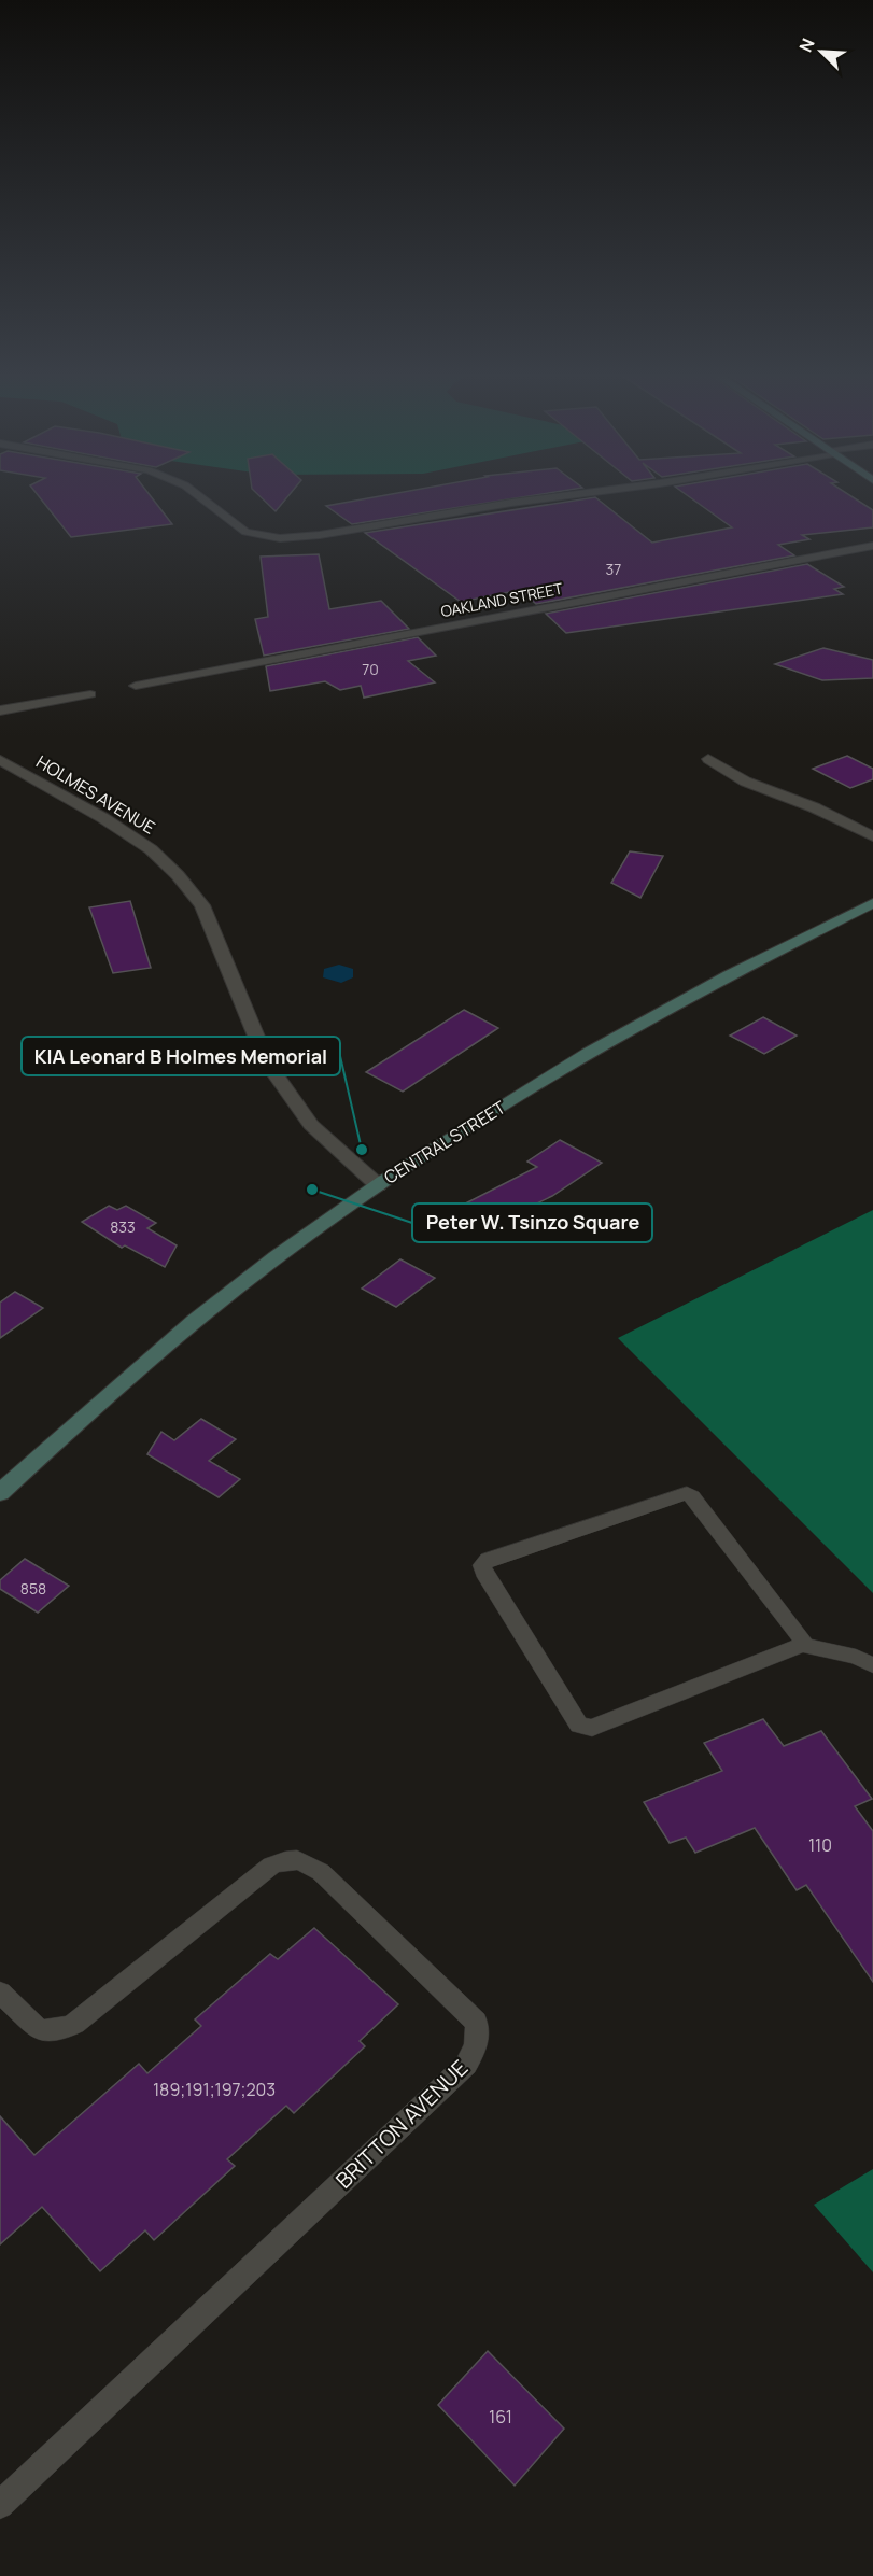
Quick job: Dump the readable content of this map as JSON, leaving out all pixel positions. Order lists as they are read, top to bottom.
{
  "streets": {
    "main road": ["CENTRAL STREET"],
    "street": ["OAKLAND STREET", "HOLMES AVENUE"],
    "lane": ["BRITTON AVENUE"]
  },
  "crossings": [
    ["HOLMES AVENUE", "CENTRAL STREET"]
  ],
  "places": ["KIA Leonard B Holmes Memorial", "Peter W. Tsinzo Square"],
  "house_numbers": [
    "37",
    "70",
    "833",
    "858",
    "110",
    "189;191;197;203",
    "161"
  ],
  "north": "top left"
}
